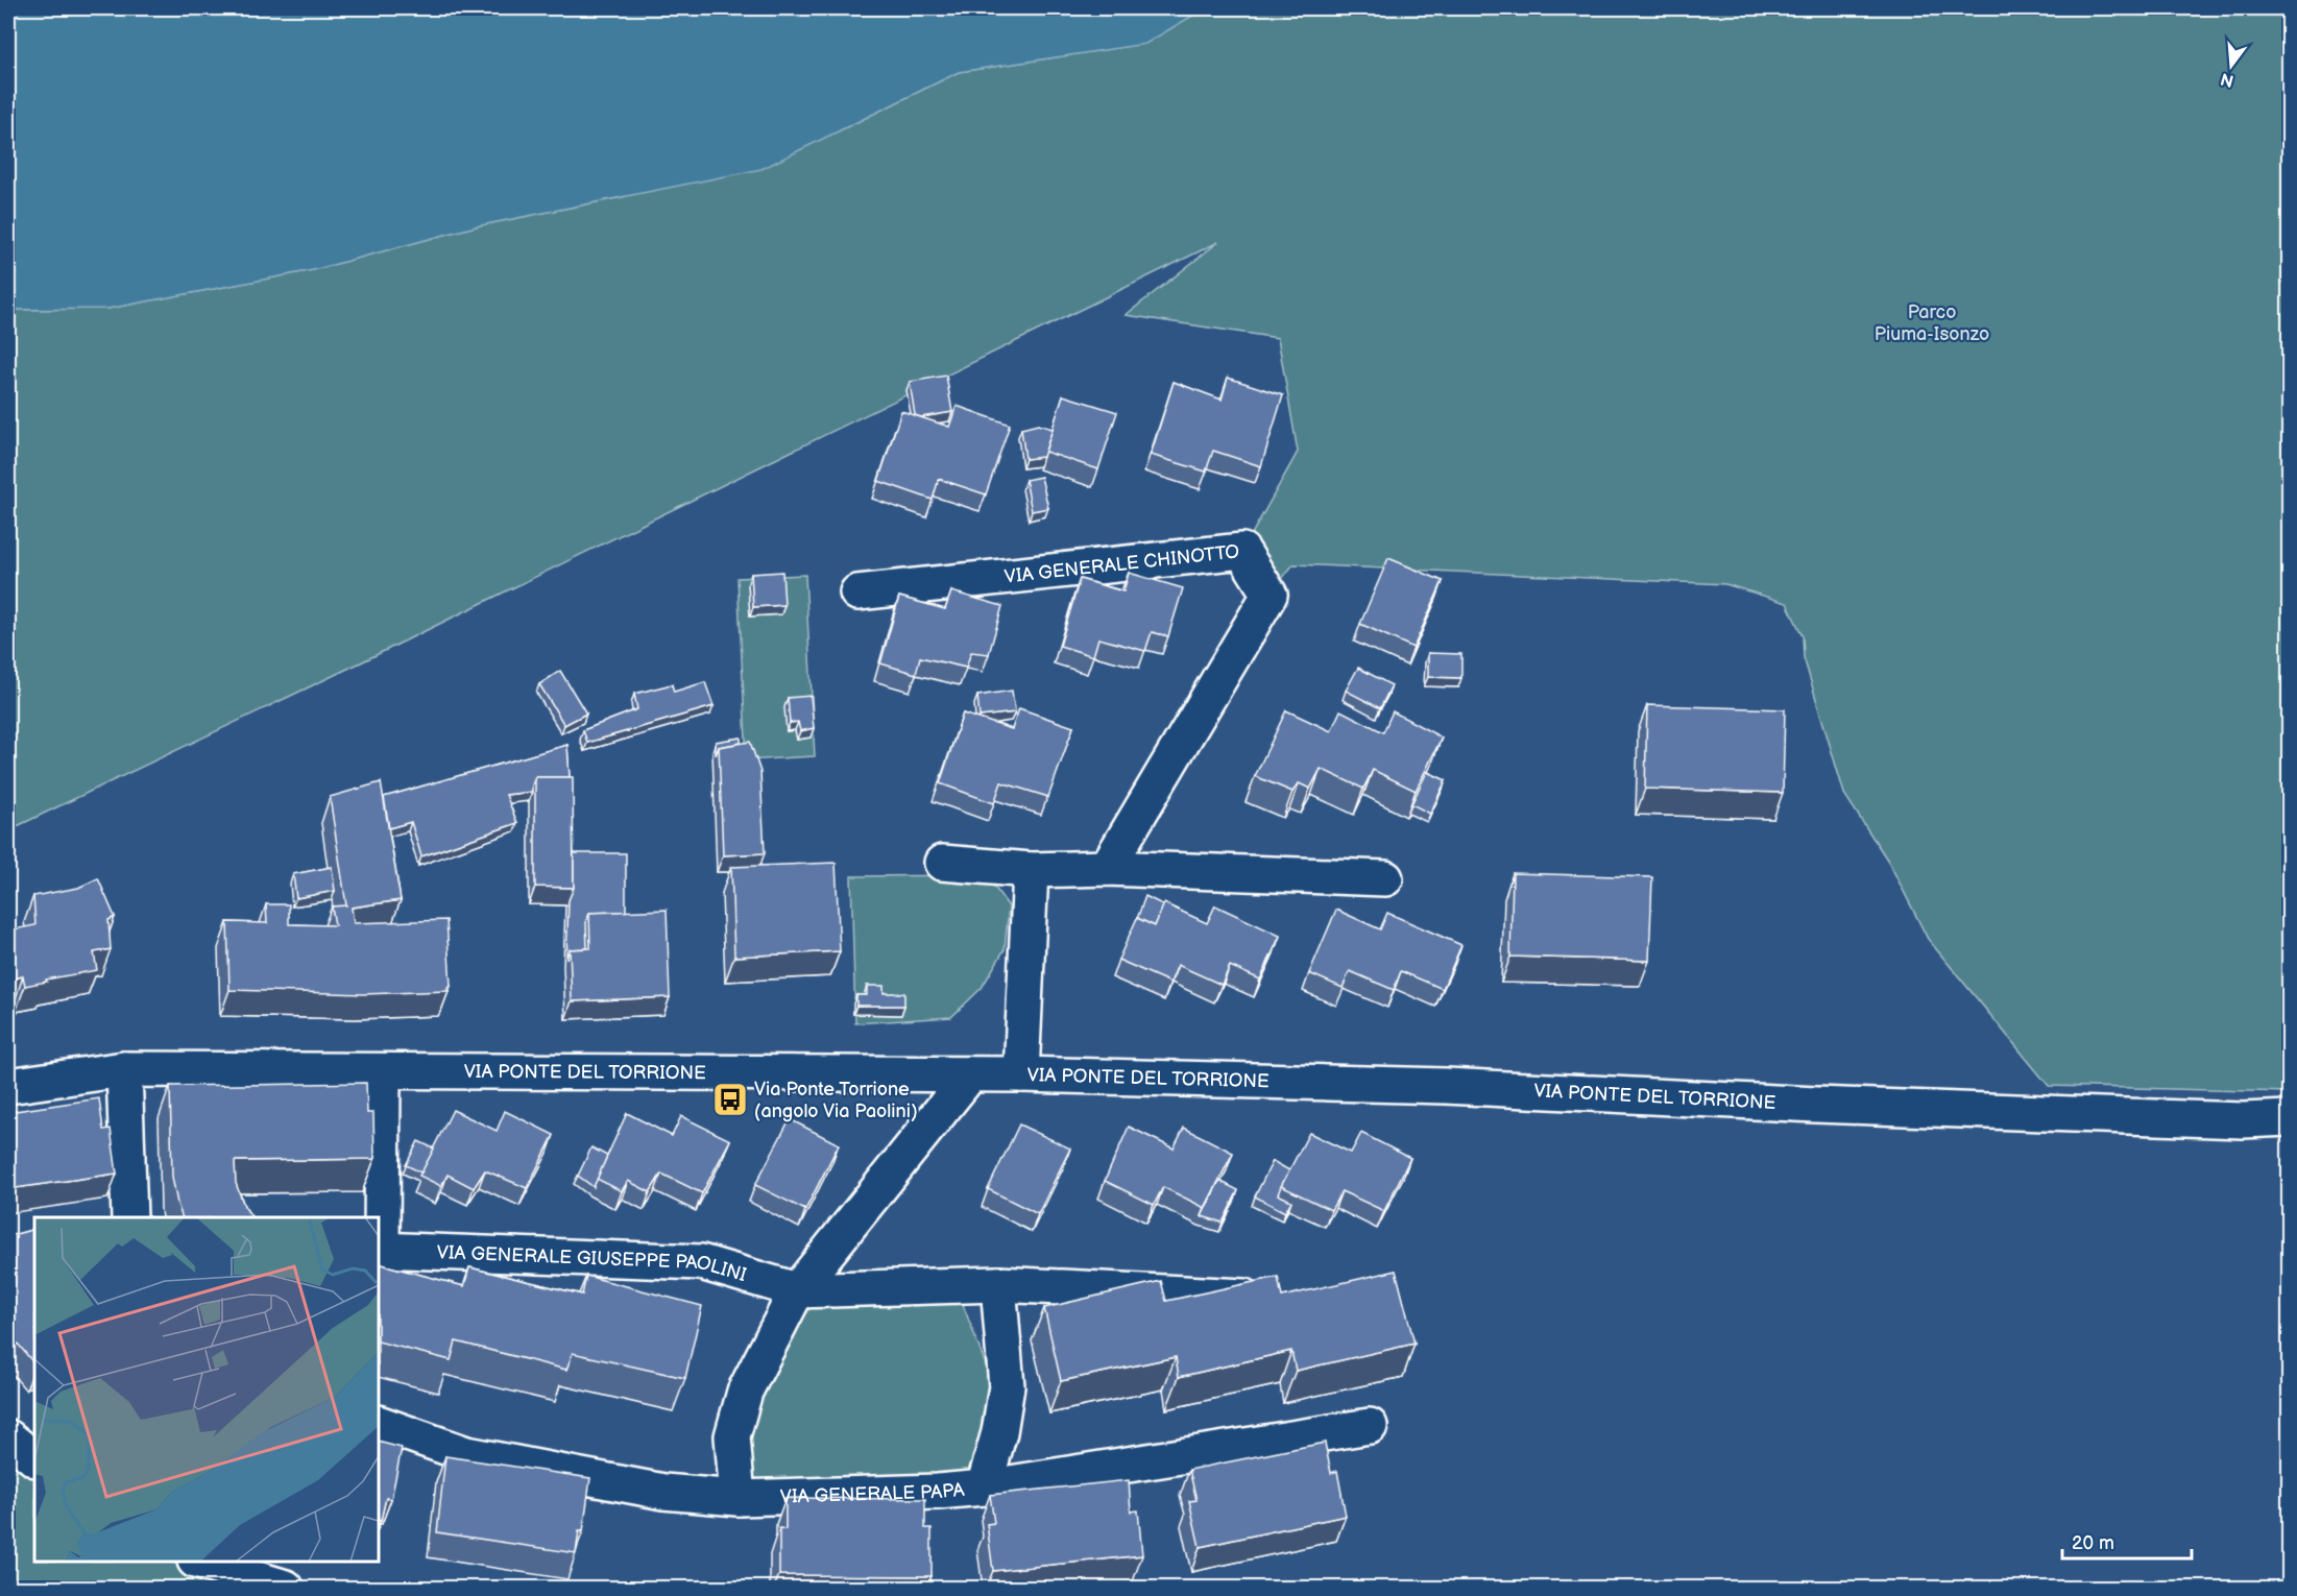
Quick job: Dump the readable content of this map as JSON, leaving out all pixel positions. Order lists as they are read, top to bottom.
{
  "streets": {
    "street": [
      "VIA GENERALE CHINOTTO",
      "VIA PONTE DEL TORRIONE",
      "VIA GENERALE GIUSEPPE PAOLINI",
      "VIA GENERALE PAPA"
    ]
  },
  "crossings": [
    ["VIA PONTE DEL TORRIONE", "VIA GENERALE GIUSEPPE PAOLINI"]
  ],
  "parks": ["Parco Piuma-Isonzo"],
  "places": {
    "bus stop": ["Via Ponte Torrione (angolo Via Paolini)"]
  },
  "scale_bar": "20 m",
  "north": "bottom"
}
